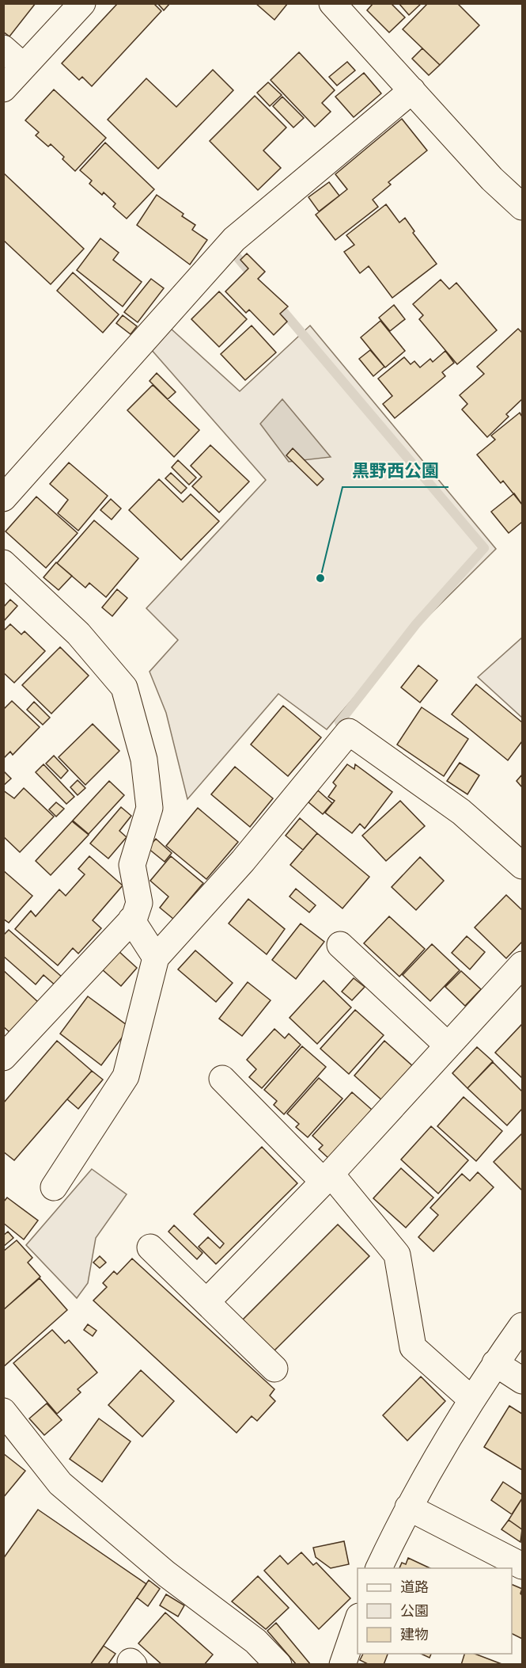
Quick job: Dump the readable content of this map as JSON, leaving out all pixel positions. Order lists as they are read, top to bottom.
{
  "places": ["黒野西公園"],
  "legend": ["道路", "公園", "建物"]
}
